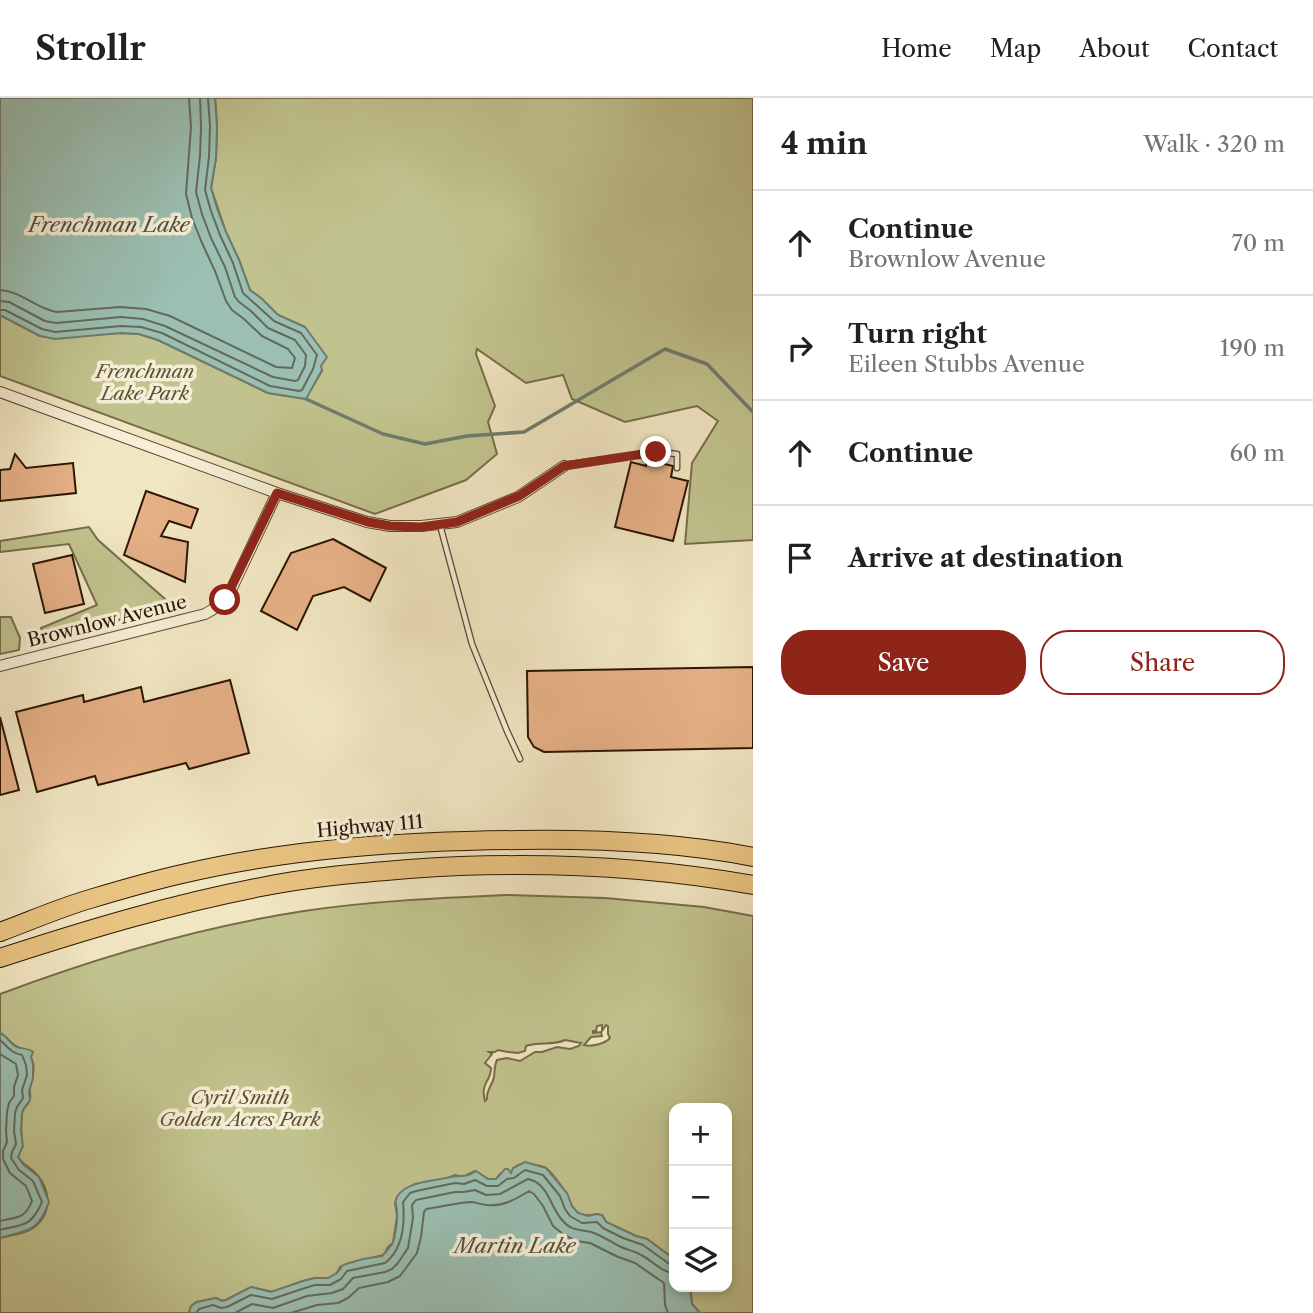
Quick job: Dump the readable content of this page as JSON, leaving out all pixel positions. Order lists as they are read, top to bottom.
{
  "streets": {
    "highway": ["Highway 111"],
    "street": ["Brownlow Avenue"]
  },
  "water": ["Frenchman Lake", "Martin Lake"],
  "parks": ["Frenchman Lake Park", "Cyril Smith Golden Acres Park"],
  "page": {
    "header": "Strollr",
    "nav": [
      "Home",
      "Map",
      "About",
      "Contact"
    ],
    "heading": ["4 min", "Walk · 320 m"],
    "list": [
      ["Continue", "Brownlow Avenue", "70 m"],
      ["Turn right", "Eileen Stubbs Avenue", "190 m"],
      ["Continue", "60 m"],
      "Arrive at destination"
    ],
    "buttons": ["Save", "Share"],
    "map_buttons": ["+", "−"]
  }
}
